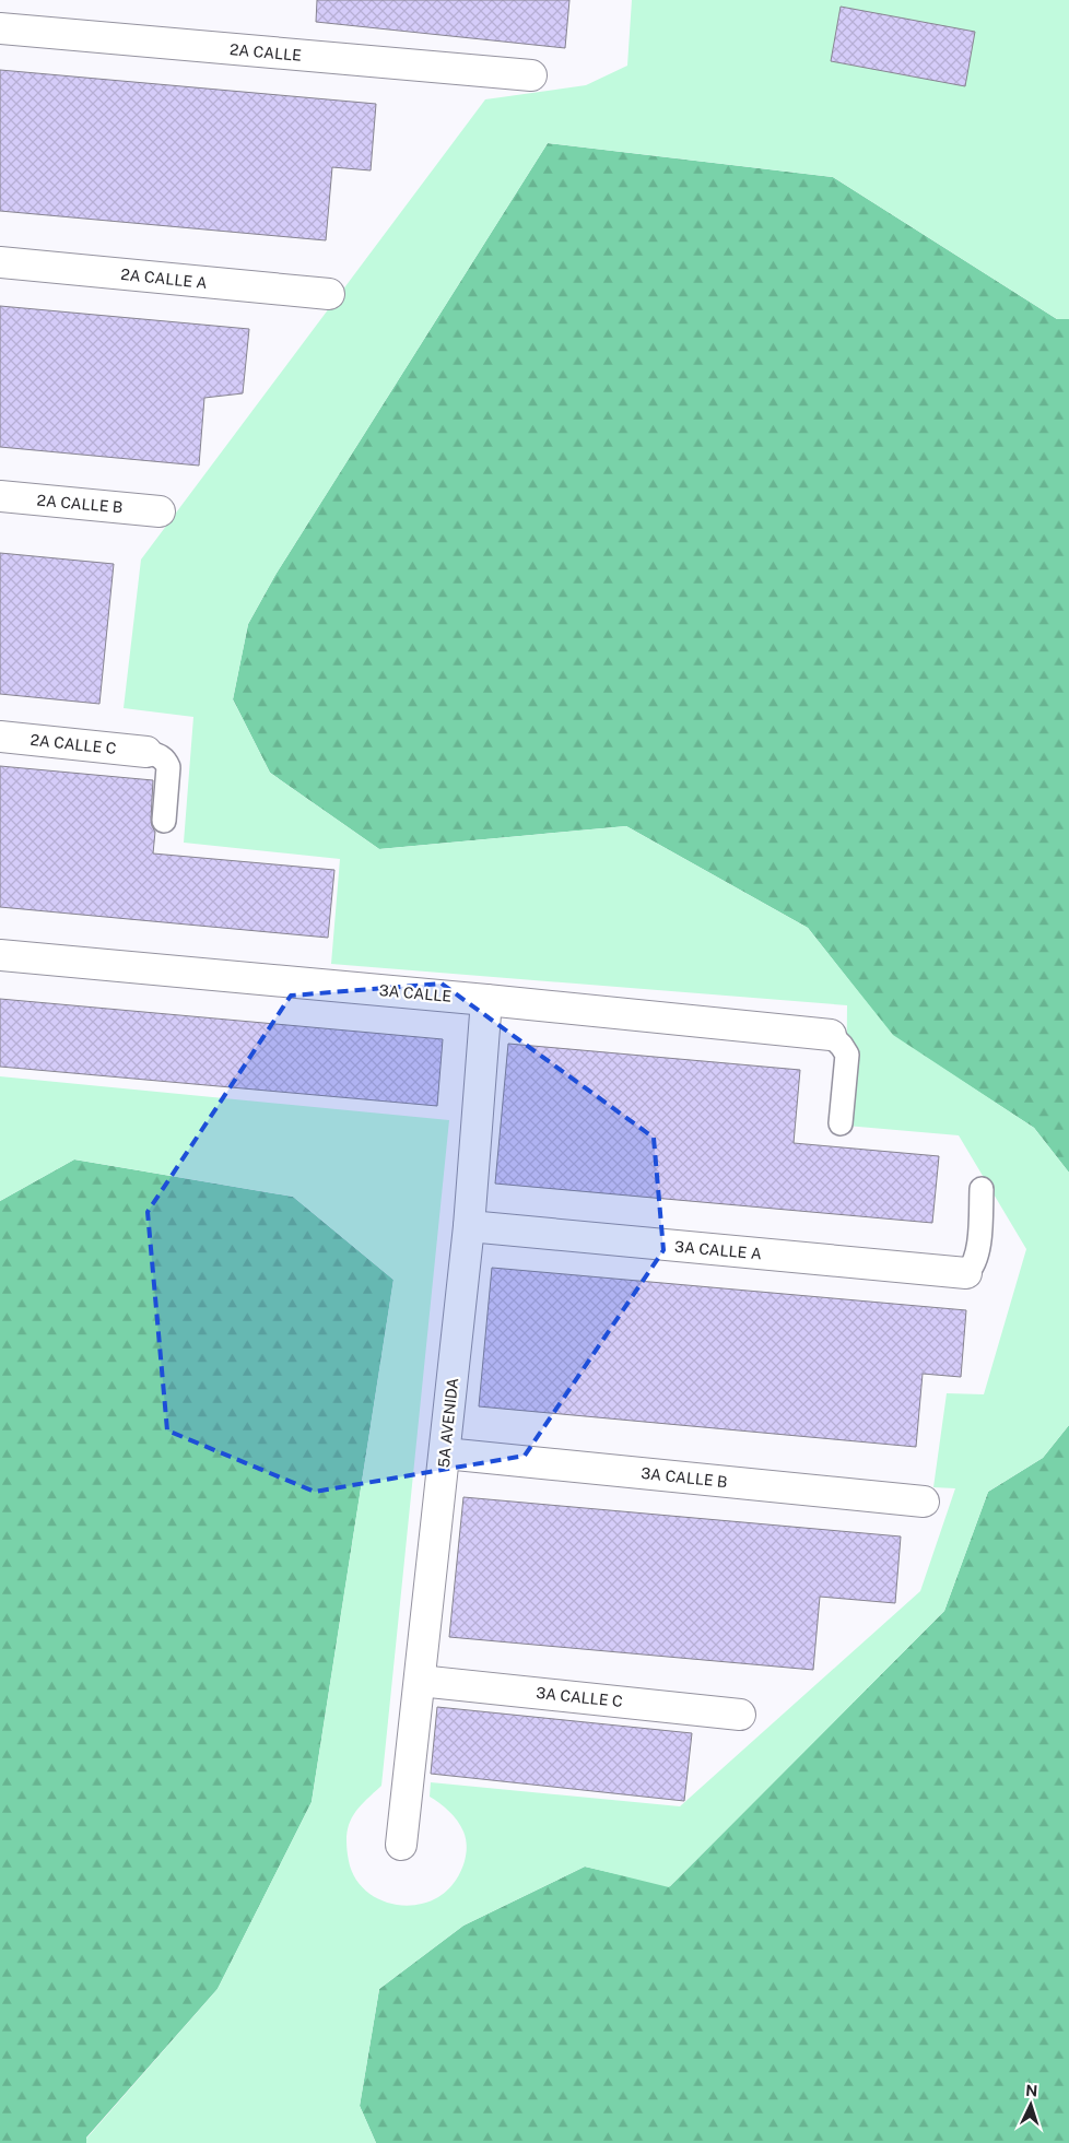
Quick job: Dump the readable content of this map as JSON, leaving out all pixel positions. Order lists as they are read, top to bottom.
{
  "streets": {
    "street": [
      "2A CALLE",
      "2A CALLE A",
      "2A CALLE B",
      "2A CALLE C",
      "3A CALLE",
      "3A CALLE A",
      "5A AVENIDA",
      "3A CALLE B",
      "3A CALLE C"
    ]
  },
  "crossings": [
    ["3A CALLE", "5A AVENIDA"],
    ["3A CALLE A", "5A AVENIDA"],
    ["5A AVENIDA", "3A CALLE B"],
    ["5A AVENIDA", "3A CALLE C"]
  ],
  "north": "top"
}
